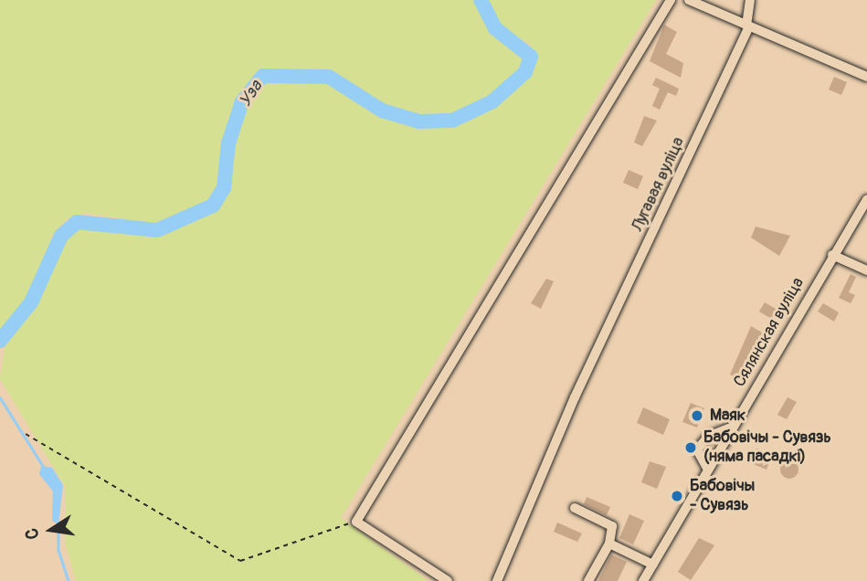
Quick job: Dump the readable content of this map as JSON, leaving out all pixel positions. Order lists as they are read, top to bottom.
{
  "streets": {
    "street": ["Лугавая вуліца", "Сялянская вуліца"]
  },
  "water": ["Уза"],
  "places": ["Маяк", "Бабовічы - Сувязь (няма пасадкі)", "Бабовічы - Сувязь"],
  "north": "left"
}
